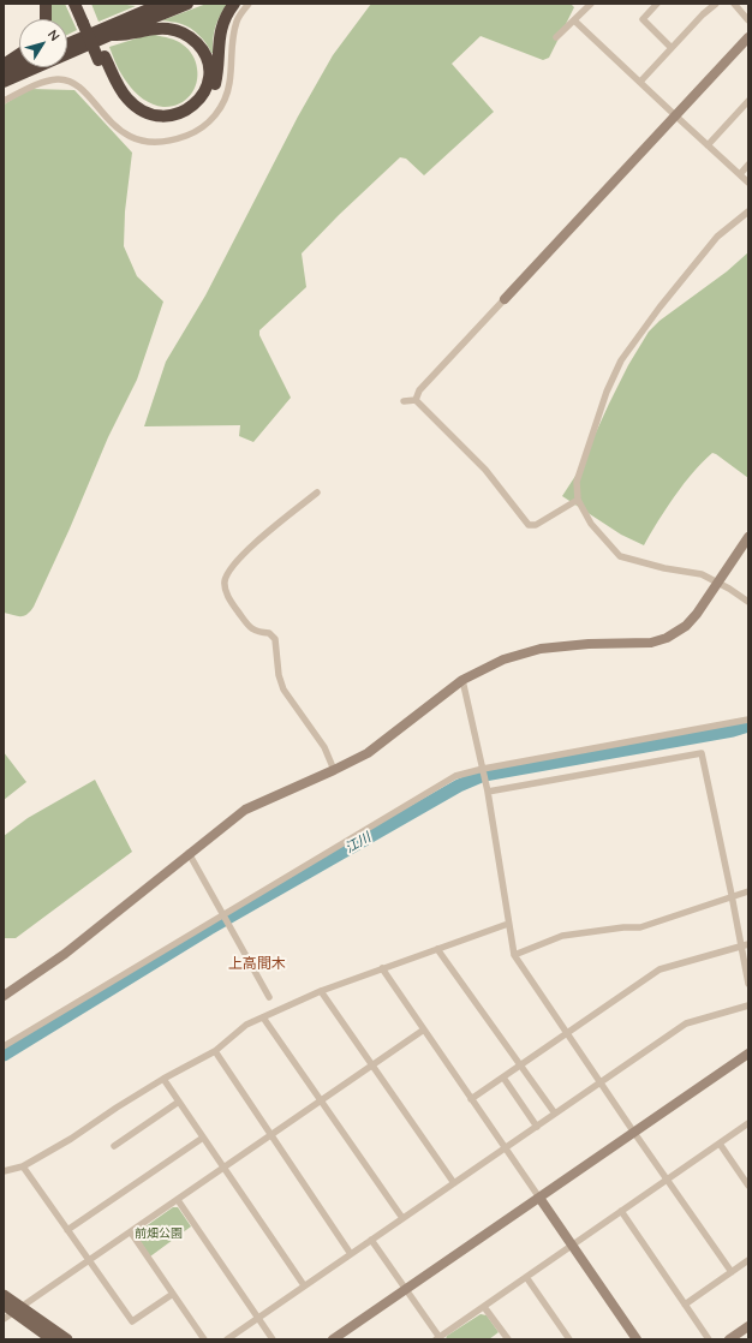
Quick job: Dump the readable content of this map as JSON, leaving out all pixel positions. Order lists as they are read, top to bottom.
{
  "districts": ["上高間木"],
  "water": ["江川"],
  "parks": ["前畑公園"],
  "north": "top right"
}
